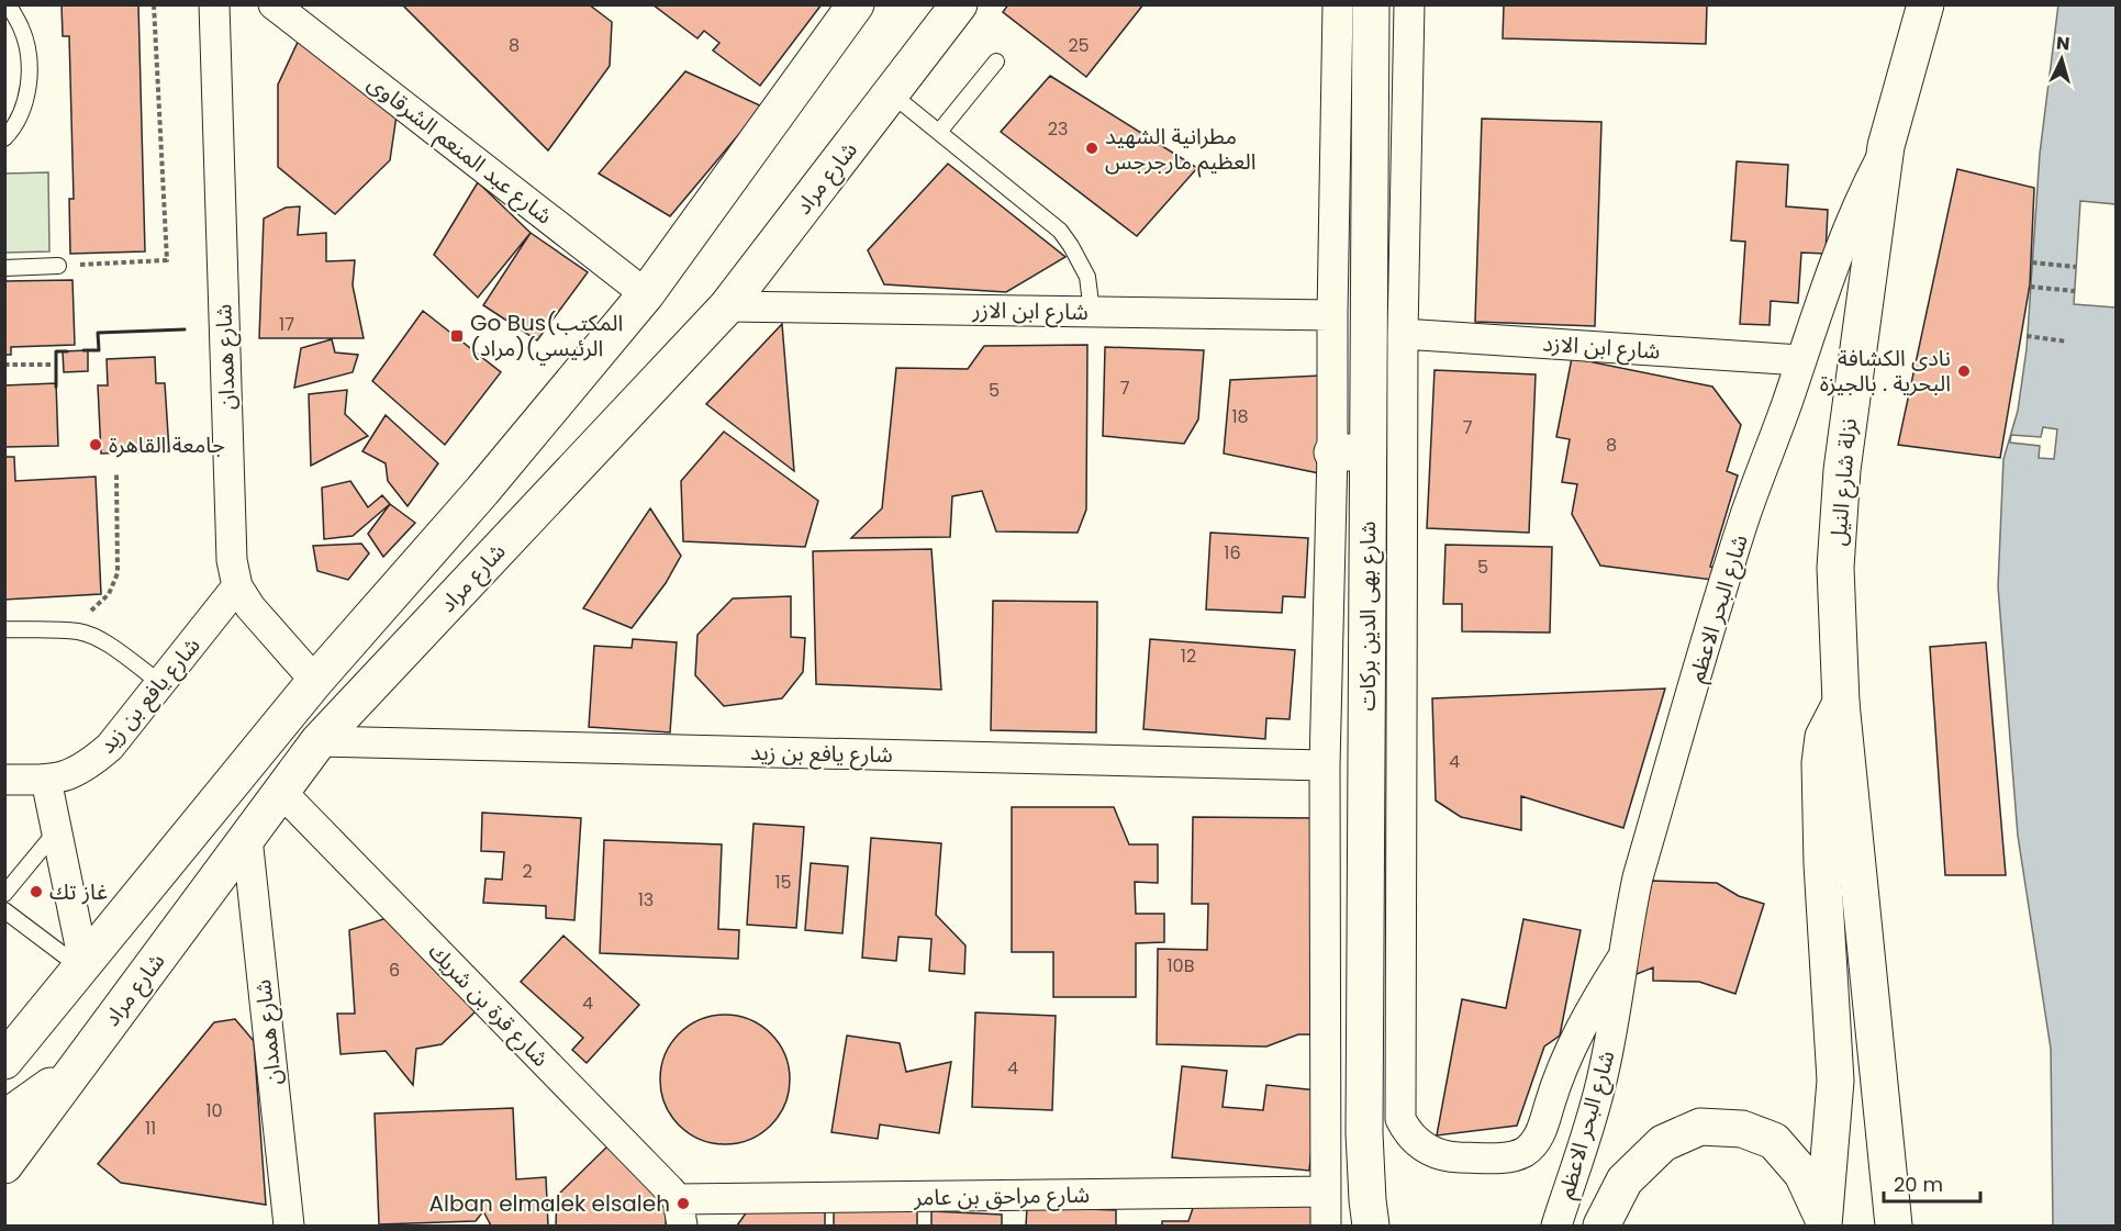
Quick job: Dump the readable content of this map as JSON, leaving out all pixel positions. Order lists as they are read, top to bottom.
{
  "streets": {
    "main road": [
      "شارع مراد",
      "نزلة شارع النيل",
      "شارع البحر الاعظم",
      "شارع بهى الدين بركات"
    ],
    "street": [
      "شارع عبد المنعم الشرقاوى",
      "شارع ابن الازر",
      "شارع ابن الازد",
      "شارع همدان",
      "شارع يافع بن زيد",
      "شارع قرة بن شريك",
      "شارع مراحق بن عامر"
    ]
  },
  "crossings": [
    ["شارع مراد", "شارع ابن الازر"],
    ["شارع مراد", "شارع همدان"],
    ["شارع مراد", "شارع يافع بن زيد"],
    ["شارع مراد", "شارع قرة بن شريك"],
    ["شارع ابن الازر", "شارع بهى الدين بركات"],
    ["شارع ابن الازد", "شارع البحر الاعظم"],
    ["شارع همدان", "شارع يافع بن زيد"],
    ["نزلة شارع النيل", "شارع البحر الاعظم"],
    ["شارع بهى الدين بركات", "شارع يافع بن زيد"],
    ["شارع بهى الدين بركات", "شارع مراحق بن عامر"],
    ["شارع قرة بن شريك", "شارع مراحق بن عامر"]
  ],
  "places": {
    "other": [
      "مطرانية الشهيد العظيم مارجرجس",
      "نادى الكشافة البحرية . بالجيزة",
      "جامعة القاهرة",
      "غاز تك",
      "Alban elmalek elsaleh"
    ],
    "transit": ["Go Bus(المكتب الرئيسي)(مراد)"]
  },
  "house_numbers": [
    "8",
    "25",
    "23",
    "17",
    "7",
    "5",
    "18",
    "7",
    "8",
    "16",
    "5",
    "12",
    "4",
    "2",
    "15",
    "13",
    "10B",
    "6",
    "4",
    "4",
    "10",
    "11"
  ],
  "scale_bar": "20 m",
  "north": "top"
}
